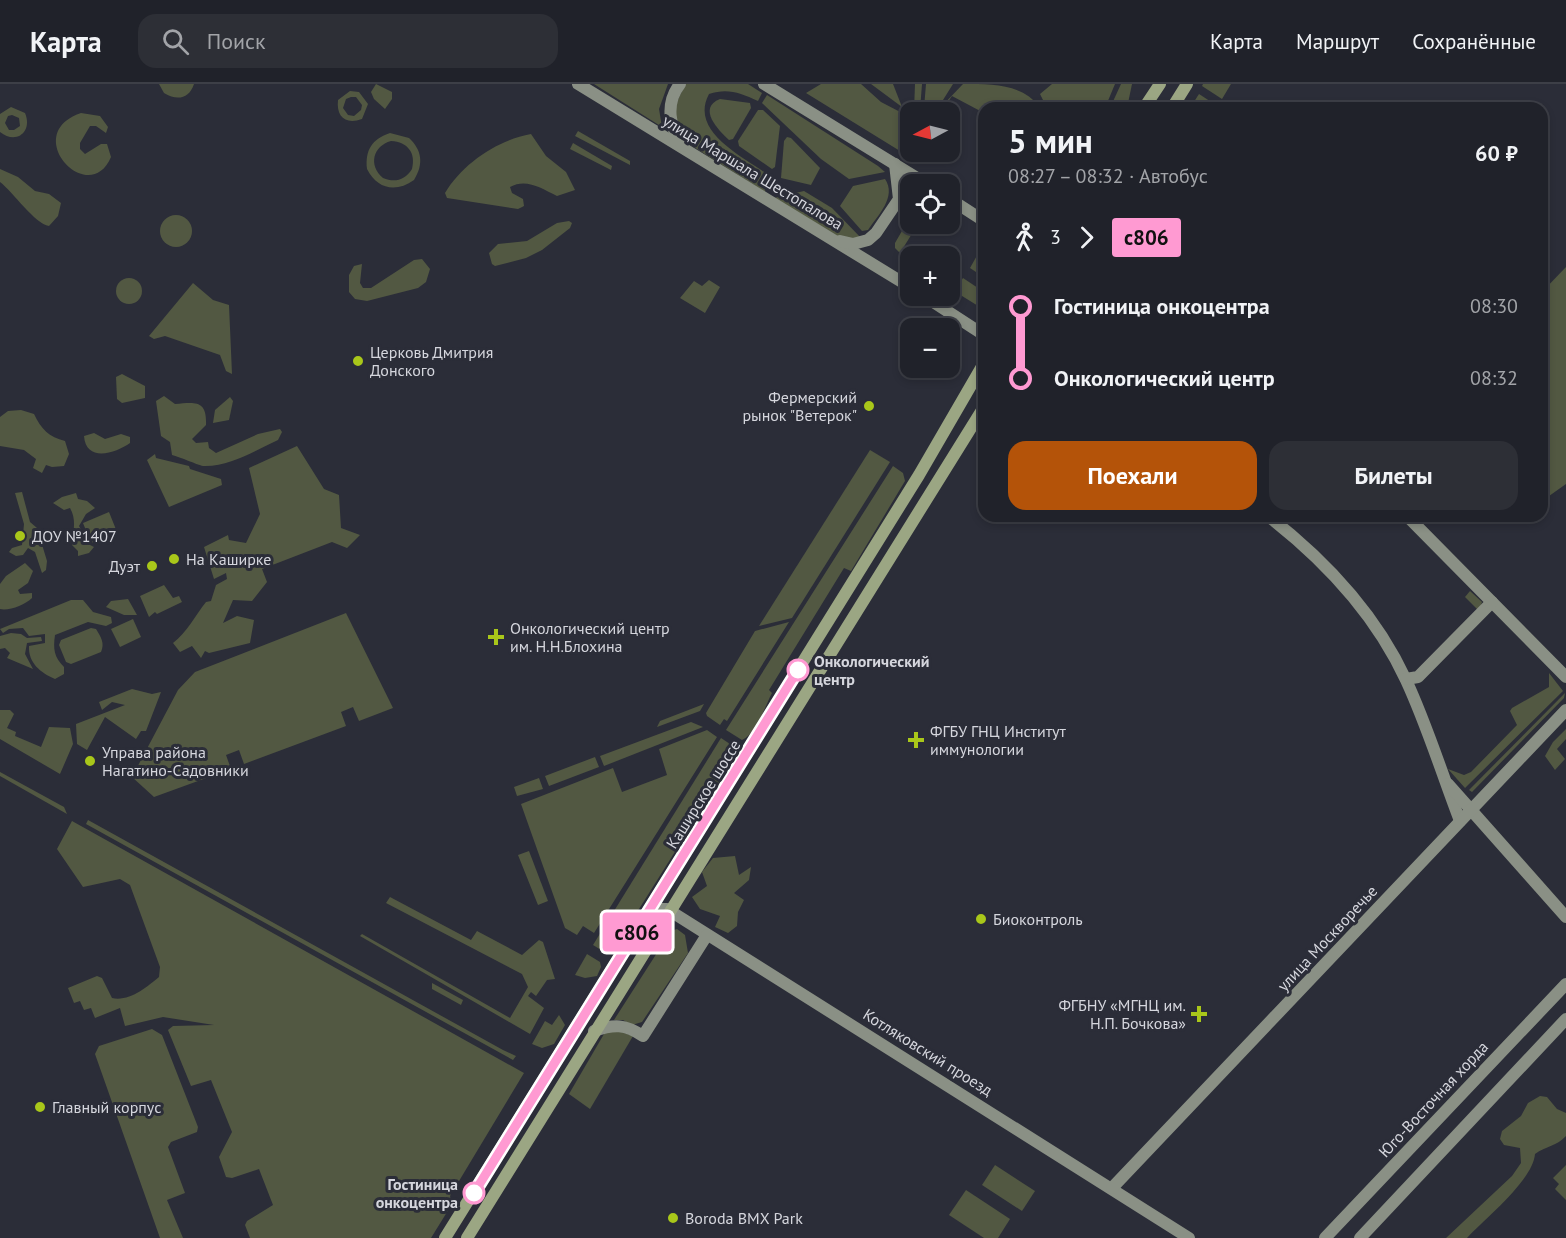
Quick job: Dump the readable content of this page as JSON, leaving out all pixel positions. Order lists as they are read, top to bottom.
{
  "streets": {
    "main road": [
      "улица Маршала Шестопалова",
      "Каширское шоссе",
      "улица Москворечье",
      "Котляковский проезд",
      "Юго-Восточная хорда"
    ]
  },
  "crossings": [
    ["улица Москворечье", "Котляковский проезд"]
  ],
  "places": {
    "other": [
      "Церковь Дмитрия Донского",
      "Фермерский рынок \"Ветерок\"",
      "ДОУ №1407",
      "На Каширке",
      "Дуэт",
      "Онкологический центр",
      "Управа района Нагатино-Садовники",
      "Биоконтроль",
      "Главный корпус",
      "Гостиница онкоцентра",
      "Boroda BMX Park"
    ],
    "health": ["Онкологический центр им. Н.Н.Блохина", "ФГБУ ГНЦ Институт иммунологии", "ФГБНУ «МГНЦ им. Н.П. Бочкова»"]
  },
  "lines": ["bus line с806"],
  "north": "left",
  "page": {
    "header": "Карта",
    "search": "Поиск",
    "nav": ["Карта", "Маршрут", "Сохранённые"],
    "on_map": "с806",
    "map_buttons": ["+", "−"],
    "heading": ["5 мин", "08:27 – 08:32 · Автобус", "60 ₽"],
    "legs": ["3", "с806"],
    "list": [
      {
        "name": "Гостиница онкоцентра",
        "value": "08:30"
      },
      {
        "name": "Онкологический центр",
        "value": "08:32"
      }
    ],
    "buttons": ["Поехали", "Билеты"]
  }
}
